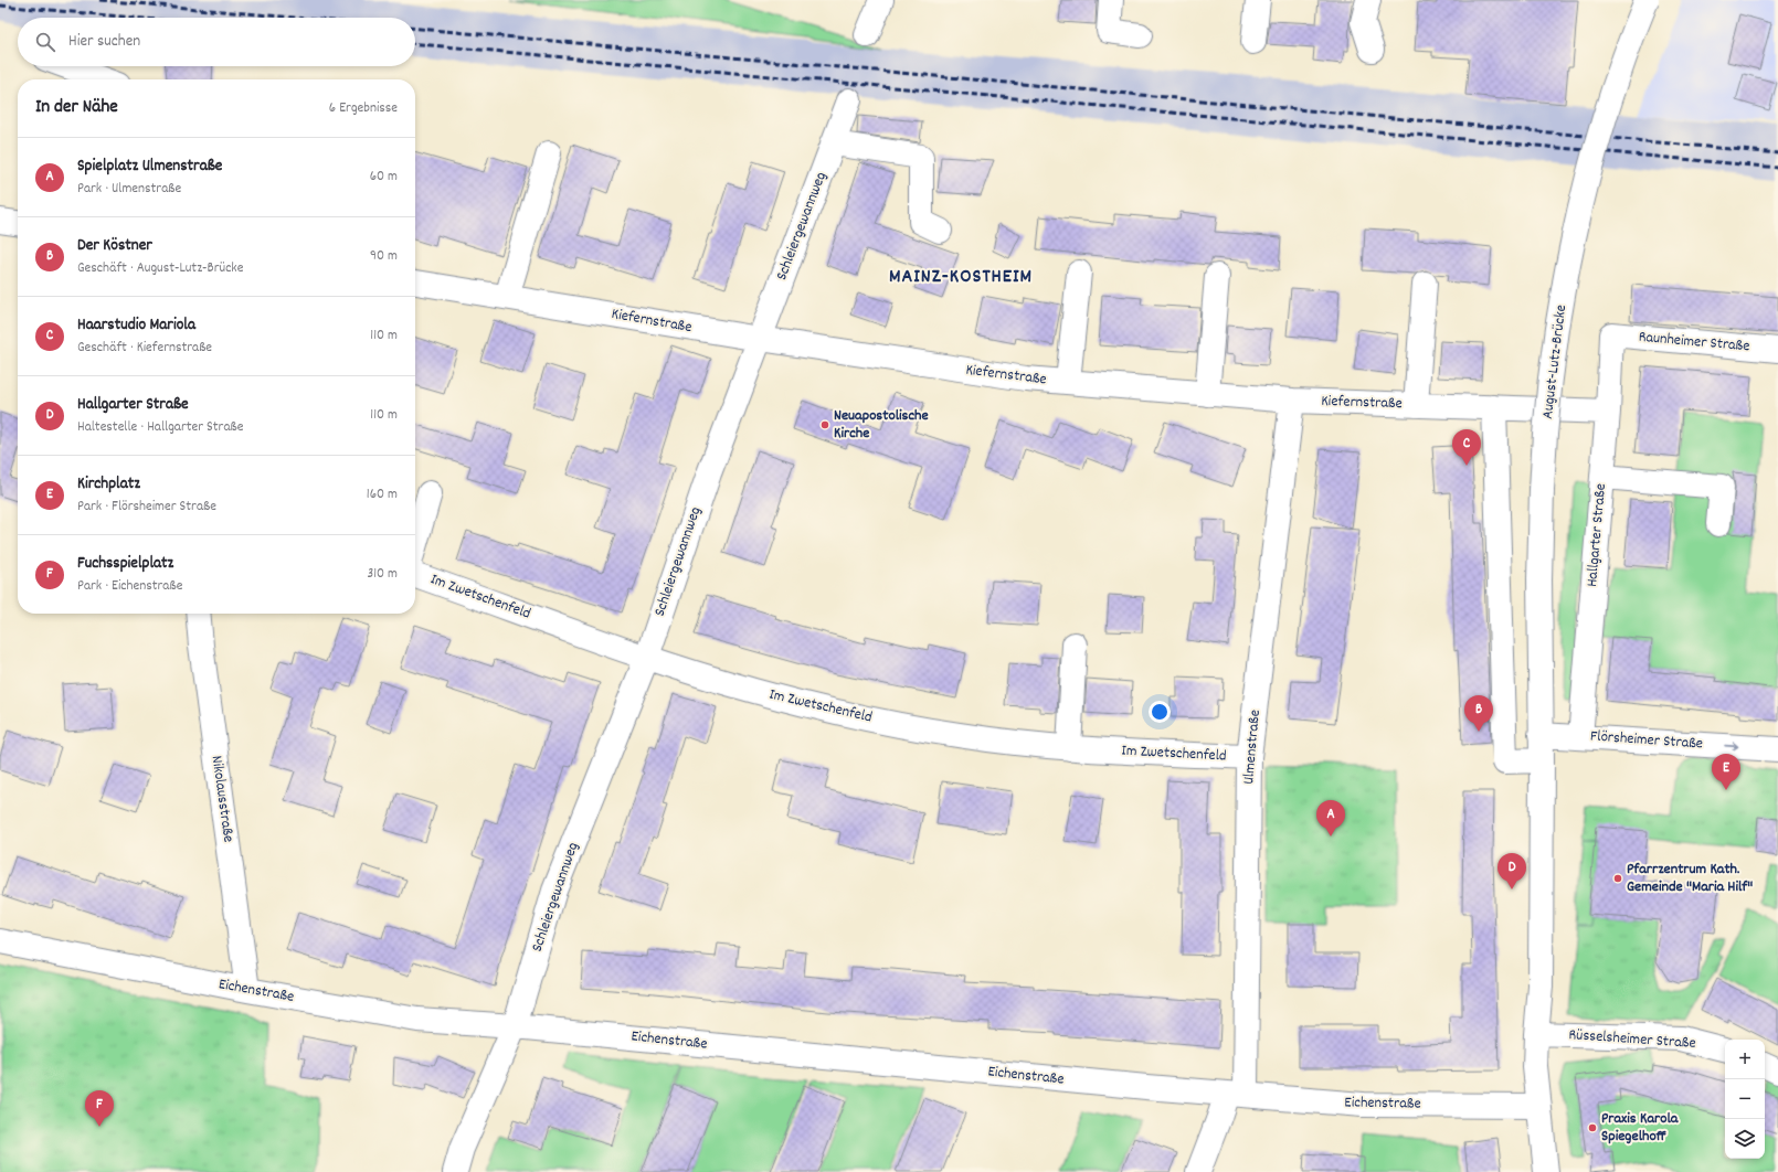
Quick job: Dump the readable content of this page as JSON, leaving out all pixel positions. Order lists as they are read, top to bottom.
{
  "streets": {
    "street": [
      "Schleiergewannweg",
      "Kiefernstraße",
      "Raunheimer Straße",
      "August-Lutz-Brücke",
      "Hallgarter Straße",
      "Im Zwetschenfeld",
      "Flörsheimer Straße",
      "Ulmenstraße",
      "Nikolausstraße",
      "Eichenstraße",
      "Rüsselsheimer Straße"
    ]
  },
  "crossings": [
    ["Schleiergewannweg", "Kiefernstraße"],
    ["Schleiergewannweg", "Im Zwetschenfeld"],
    ["Schleiergewannweg", "Eichenstraße"],
    ["Kiefernstraße", "Hallgarter Straße"],
    ["Kiefernstraße", "Ulmenstraße"],
    ["Raunheimer Straße", "Hallgarter Straße"],
    ["August-Lutz-Brücke", "Flörsheimer Straße"],
    ["Hallgarter Straße", "Flörsheimer Straße"],
    ["Im Zwetschenfeld", "Ulmenstraße"],
    ["Ulmenstraße", "Eichenstraße"],
    ["Nikolausstraße", "Eichenstraße"]
  ],
  "one_way": ["Flörsheimer Straße"],
  "districts": ["MAINZ-KOSTHEIM"],
  "places": ["Neuapostolische Kirche", "Pfarrzentrum Kath. Gemeinde \"Maria Hilf\"", "Praxis Karola Spiegelhoff"],
  "page": {
    "search": "Hier suchen",
    "heading": ["In der Nähe", "6 Ergebnisse"],
    "list": [
      {
        "mark": "A",
        "name": "Spielplatz Ulmenstraße",
        "note": "Park · Ulmenstraße",
        "value": "60 m"
      },
      {
        "mark": "B",
        "name": "Der Köstner",
        "note": "Geschäft · August-Lutz-Brücke",
        "value": "90 m"
      },
      {
        "mark": "C",
        "name": "Haarstudio Mariola",
        "note": "Geschäft · Kiefernstraße",
        "value": "110 m"
      },
      {
        "mark": "D",
        "name": "Hallgarter Straße",
        "note": "Haltestelle · Hallgarter Straße",
        "value": "110 m"
      },
      {
        "mark": "E",
        "name": "Kirchplatz",
        "note": "Park · Flörsheimer Straße",
        "value": "160 m"
      },
      {
        "mark": "F",
        "name": "Fuchsspielplatz",
        "note": "Park · Eichenstraße",
        "value": "310 m"
      }
    ],
    "pins": [
      "C",
      "B",
      "E",
      "A",
      "D",
      "F"
    ],
    "map_buttons": ["+", "−"]
  }
}
